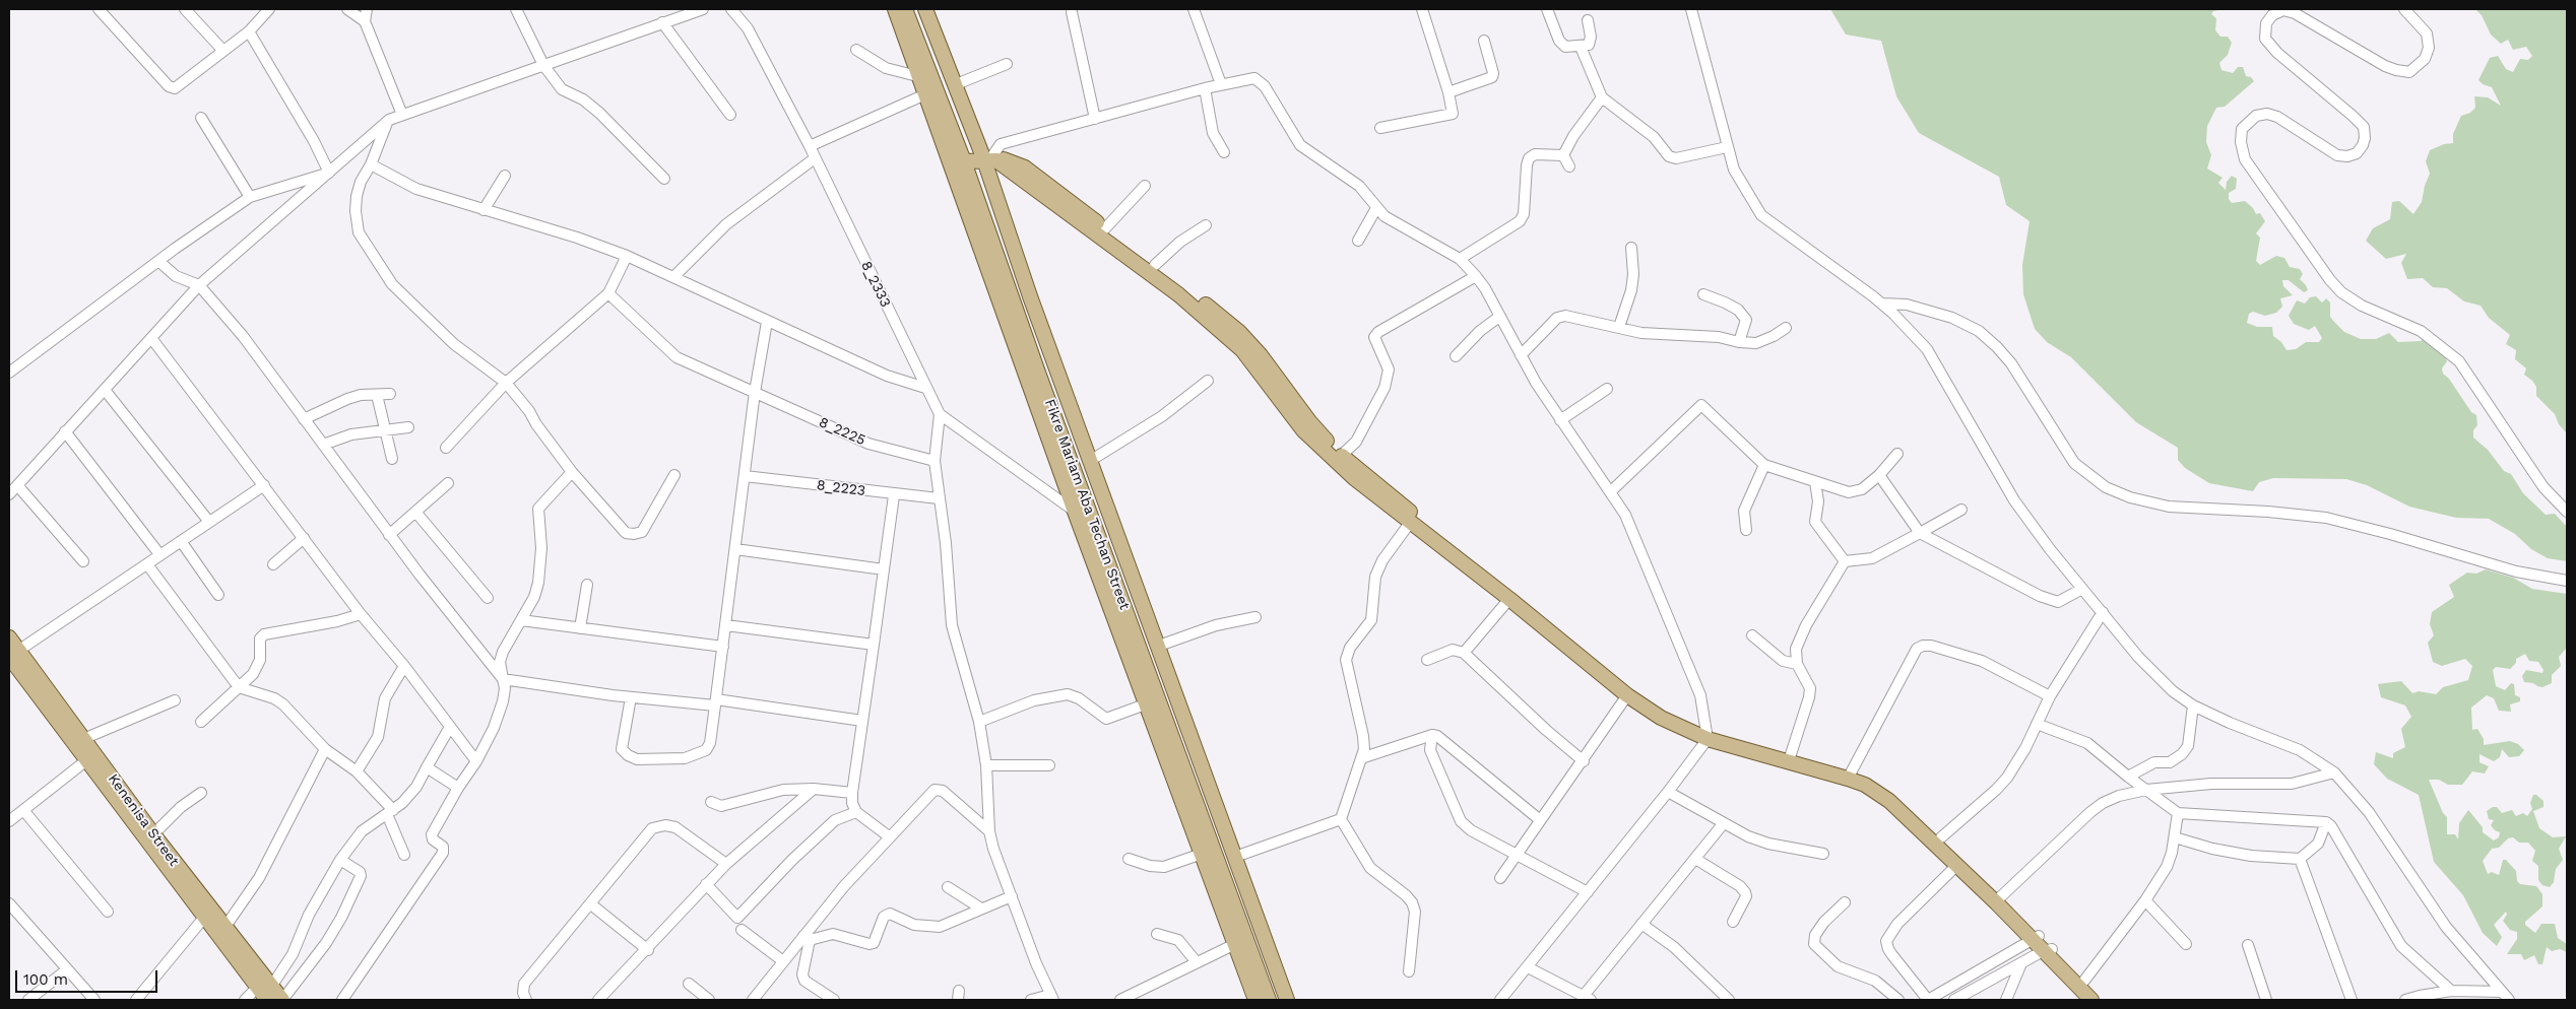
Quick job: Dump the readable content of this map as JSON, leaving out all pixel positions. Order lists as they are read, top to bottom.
{
  "streets": {
    "main road": ["Fikre Mariam Aba Techan Street", "Kenenisa Street"],
    "street": ["8_2333", "8_2225", "8_2223"]
  },
  "scale_bar": "100 m"
}
